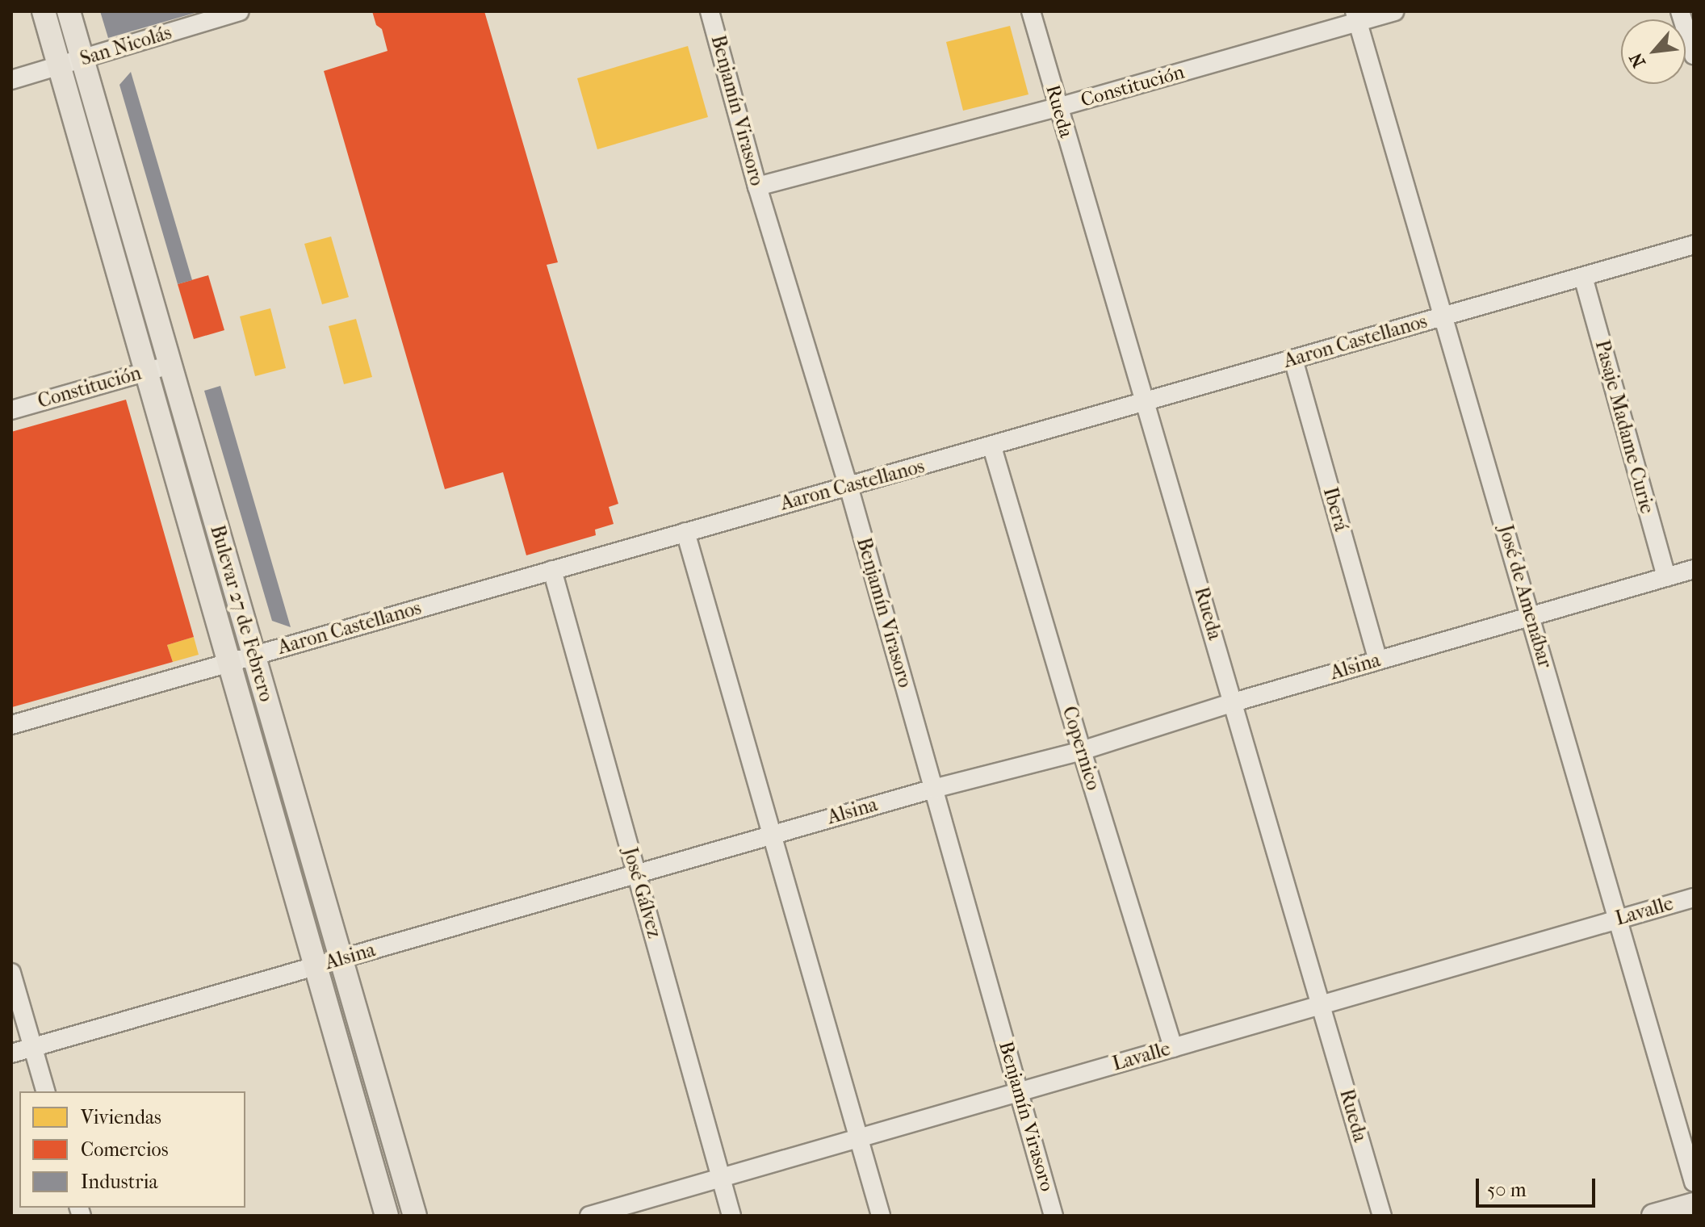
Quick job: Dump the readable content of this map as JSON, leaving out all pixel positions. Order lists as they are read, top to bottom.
{
  "streets": {
    "main road": ["Bulevar 27 de Febrero"],
    "street": [
      "San Nicolás",
      "Constitución",
      "Benjamín Virasoro",
      "Rueda",
      "Aaron Castellanos",
      "Pasaje Madame Curie",
      "Iberá",
      "José de Amenábar",
      "Alsina",
      "Copernico",
      "José Gálvez",
      "Lavalle"
    ]
  },
  "crossings": [
    ["San Nicolás", "Bulevar 27 de Febrero"],
    ["Constitución", "Benjamín Virasoro"],
    ["Constitución", "Rueda"],
    ["Constitución", "José de Amenábar"],
    ["Constitución", "Bulevar 27 de Febrero"],
    ["Benjamín Virasoro", "Aaron Castellanos"],
    ["Benjamín Virasoro", "Alsina"],
    ["Benjamín Virasoro", "Lavalle"],
    ["Rueda", "Aaron Castellanos"],
    ["Rueda", "Alsina"],
    ["Rueda", "Lavalle"],
    ["Aaron Castellanos", "Pasaje Madame Curie"],
    ["Aaron Castellanos", "Iberá"],
    ["Aaron Castellanos", "José de Amenábar"],
    ["Aaron Castellanos", "Bulevar 27 de Febrero"],
    ["Aaron Castellanos", "Copernico"],
    ["Aaron Castellanos", "José Gálvez"],
    ["Pasaje Madame Curie", "Alsina"],
    ["Iberá", "Alsina"],
    ["José de Amenábar", "Alsina"],
    ["José de Amenábar", "Lavalle"],
    ["Bulevar 27 de Febrero", "Alsina"],
    ["Alsina", "Copernico"],
    ["Alsina", "José Gálvez"],
    ["Copernico", "Lavalle"],
    ["José Gálvez", "Lavalle"]
  ],
  "legend": ["Viviendas", "Comercios", "Industria"],
  "scale_bar": "50 m",
  "north": "bottom left"
}
